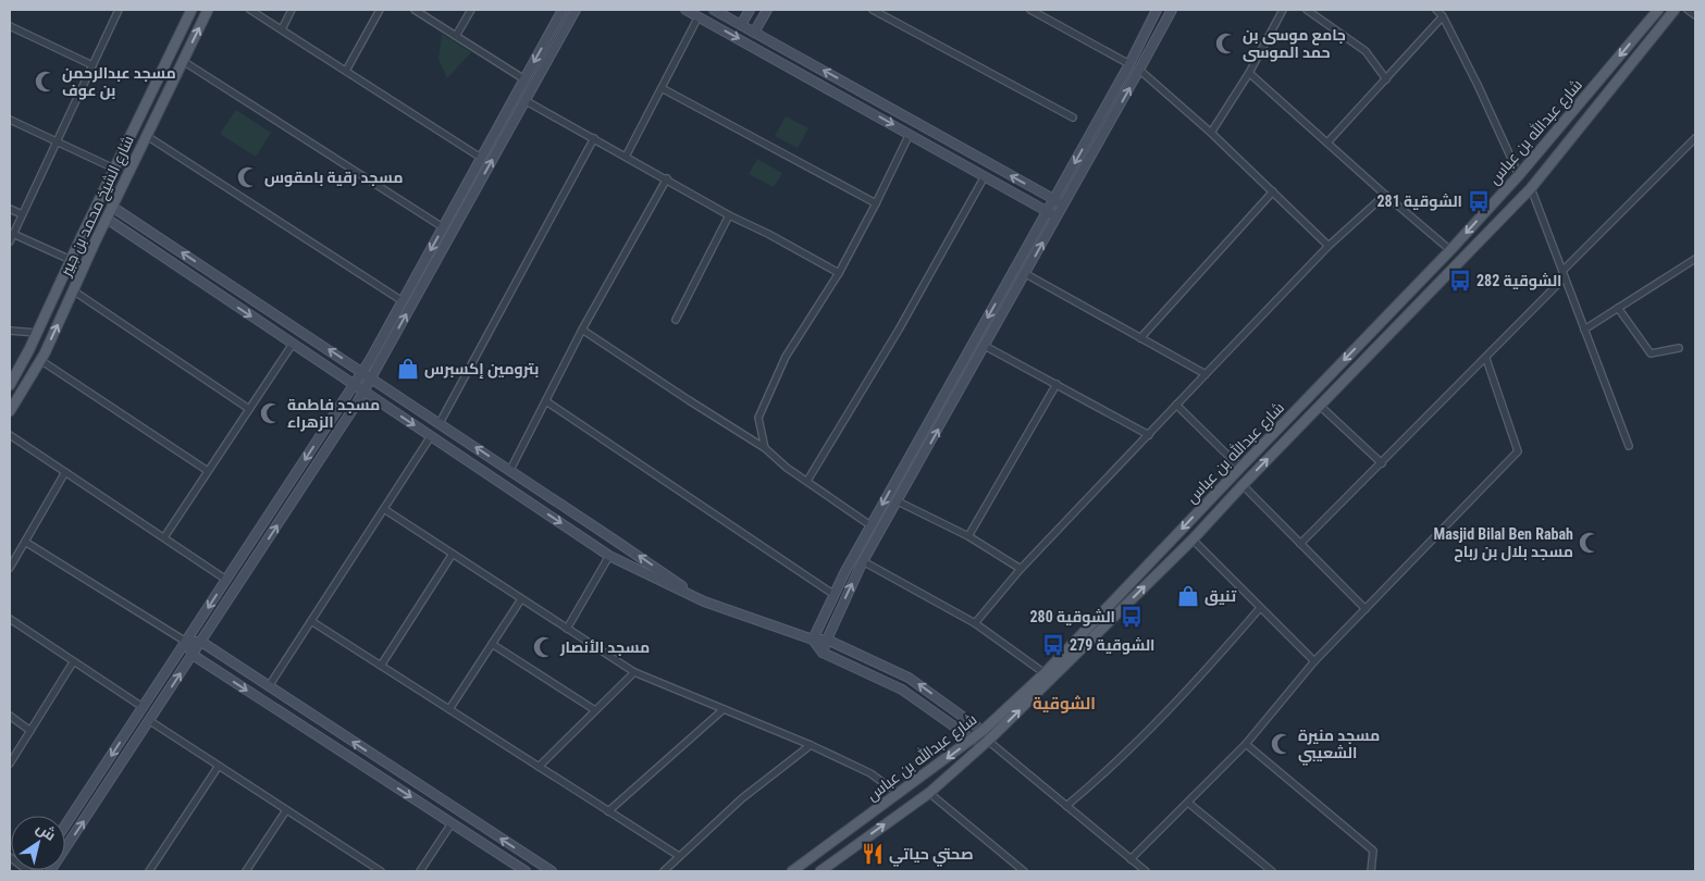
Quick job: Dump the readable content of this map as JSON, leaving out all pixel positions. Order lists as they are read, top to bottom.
{
  "streets": {
    "main road": ["شارع عبدالله بن عباس", "شارع الشيخ محمد بن جبير"]
  },
  "districts": ["الشوقية"],
  "places": {
    "mosque": [
      "جامع موسى بن حمد الموسى",
      "مسجد عبدالرحمن بن عوف",
      "مسجد رقية بامقوس",
      "مسجد فاطمة الزهراء",
      "Masjid Bilal Ben Rabah مسجد بلال بن رباح",
      "مسجد الأنصار",
      "مسجد منيرة الشعيبي"
    ],
    "bus stop": [
      "الشوقية 281",
      "الشوقية 282",
      "الشوقية 280",
      "الشوقية 279"
    ],
    "shop": ["بترومين إكسبرس", "تنيق"],
    "restaurant": ["صحتي حياتي"]
  },
  "north": "top right"
}
